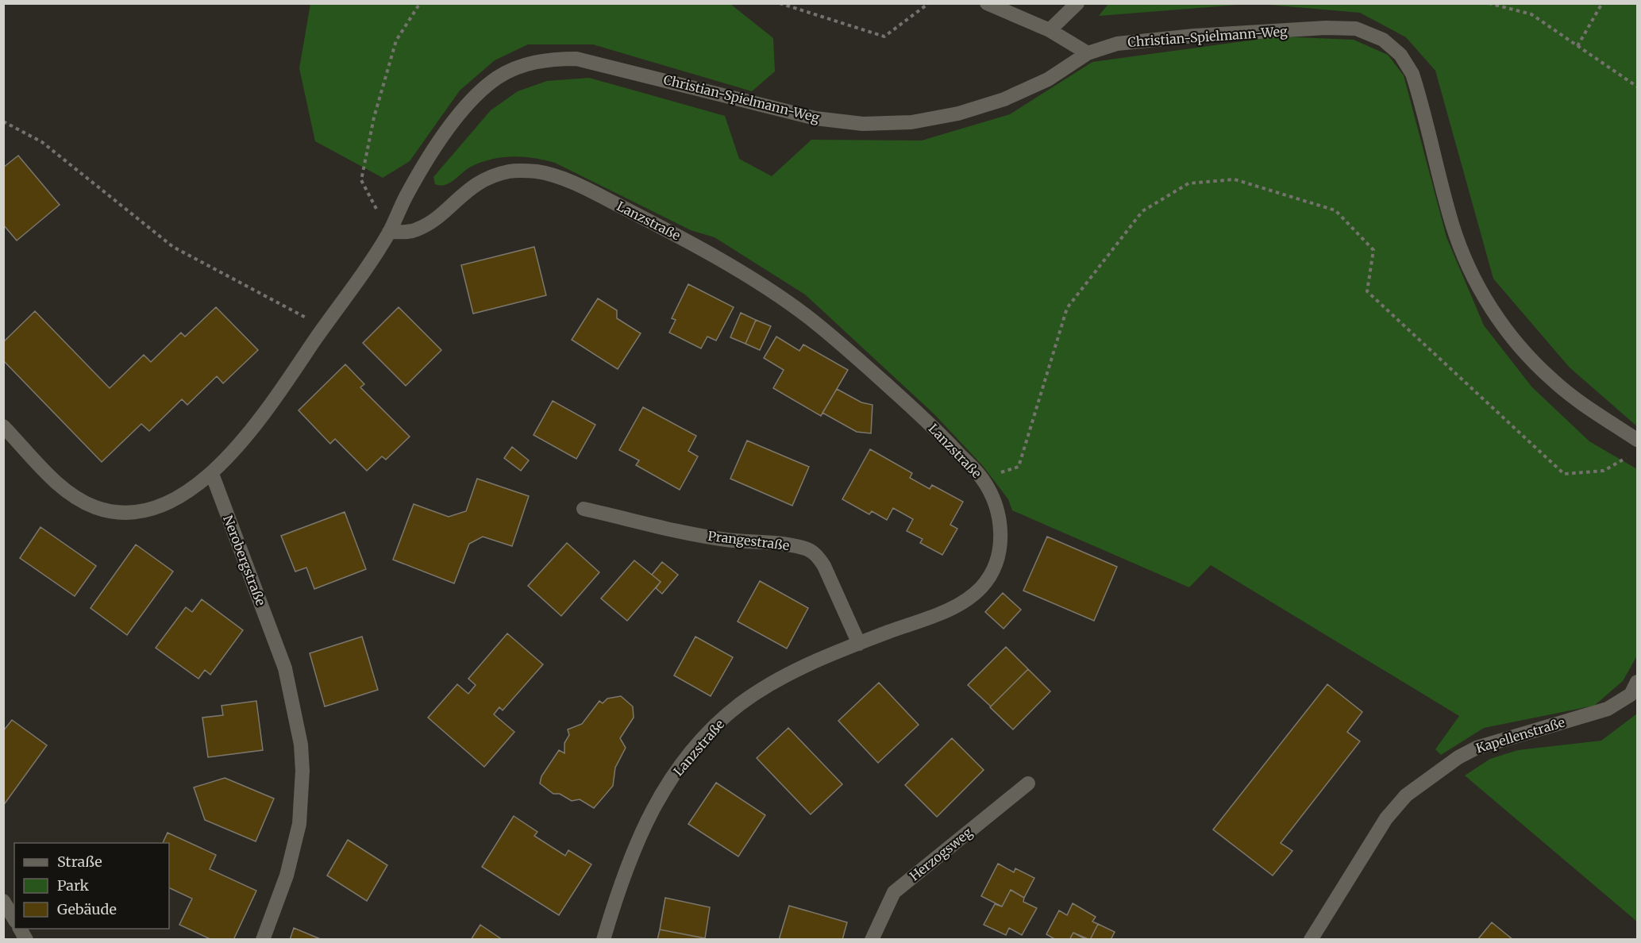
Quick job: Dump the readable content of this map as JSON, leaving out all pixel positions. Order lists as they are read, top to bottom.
{
  "streets": {
    "street": [
      "Christian-Spielmann-Weg",
      "Lanzstraße",
      "Prangestraße",
      "Nerobergstraße",
      "Kapellenstraße",
      "Herzogsweg"
    ]
  },
  "crossings": [
    ["Christian-Spielmann-Weg", "Lanzstraße"],
    ["Lanzstraße", "Prangestraße"]
  ],
  "legend": ["Straße", "Park", "Gebäude"]
}
